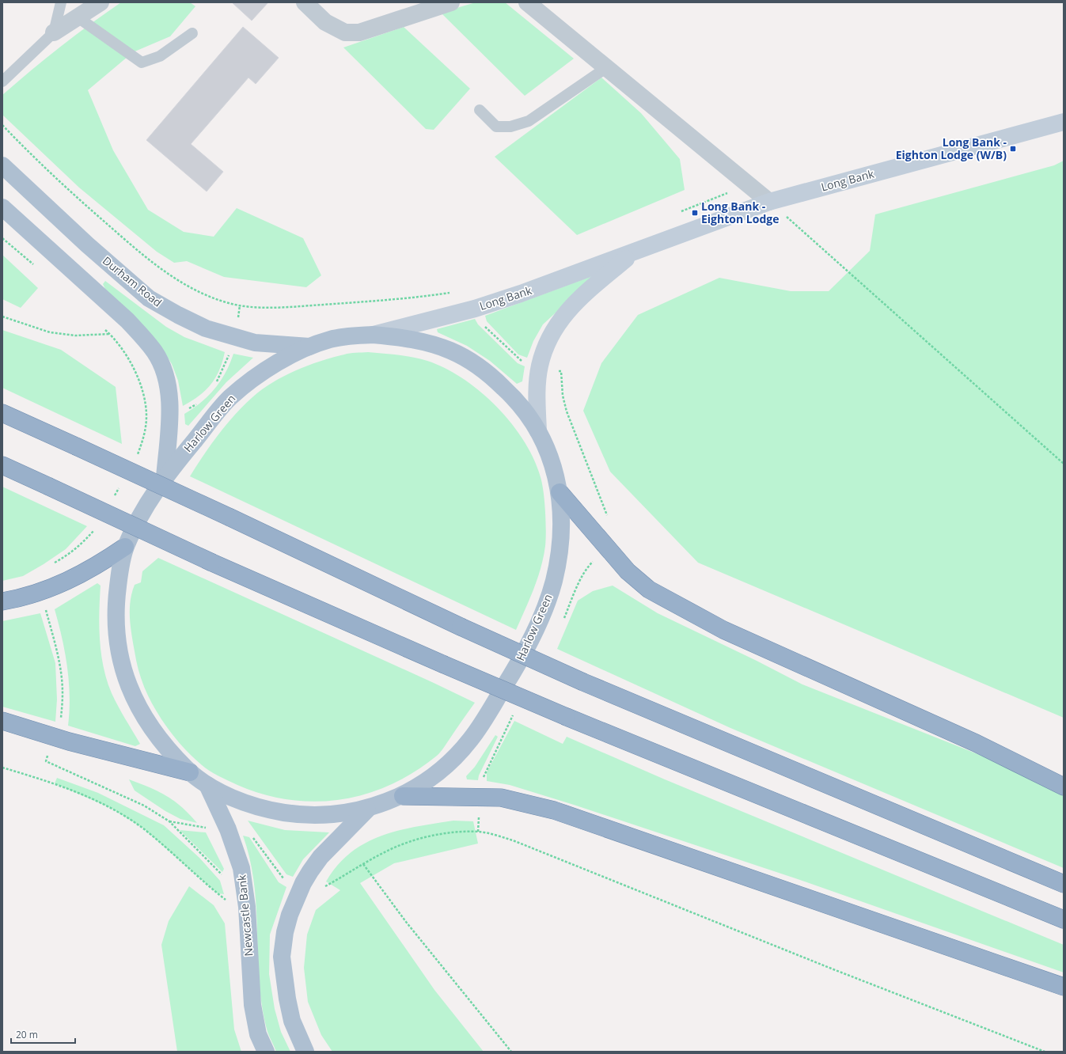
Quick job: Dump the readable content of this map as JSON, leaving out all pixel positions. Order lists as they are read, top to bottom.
{
  "streets": {
    "main road": [
      "Long Bank",
      "Durham Road",
      "Harlow Green",
      "Newcastle Bank"
    ]
  },
  "crossings": [
    ["Long Bank", "Harlow Green"],
    ["Durham Road", "Harlow Green"],
    ["Harlow Green", "Newcastle Bank"]
  ],
  "places": {
    "transit": ["Long Bank - Eighton Lodge (W/B)", "Long Bank - Eighton Lodge"]
  },
  "scale_bar": "20 m"
}
